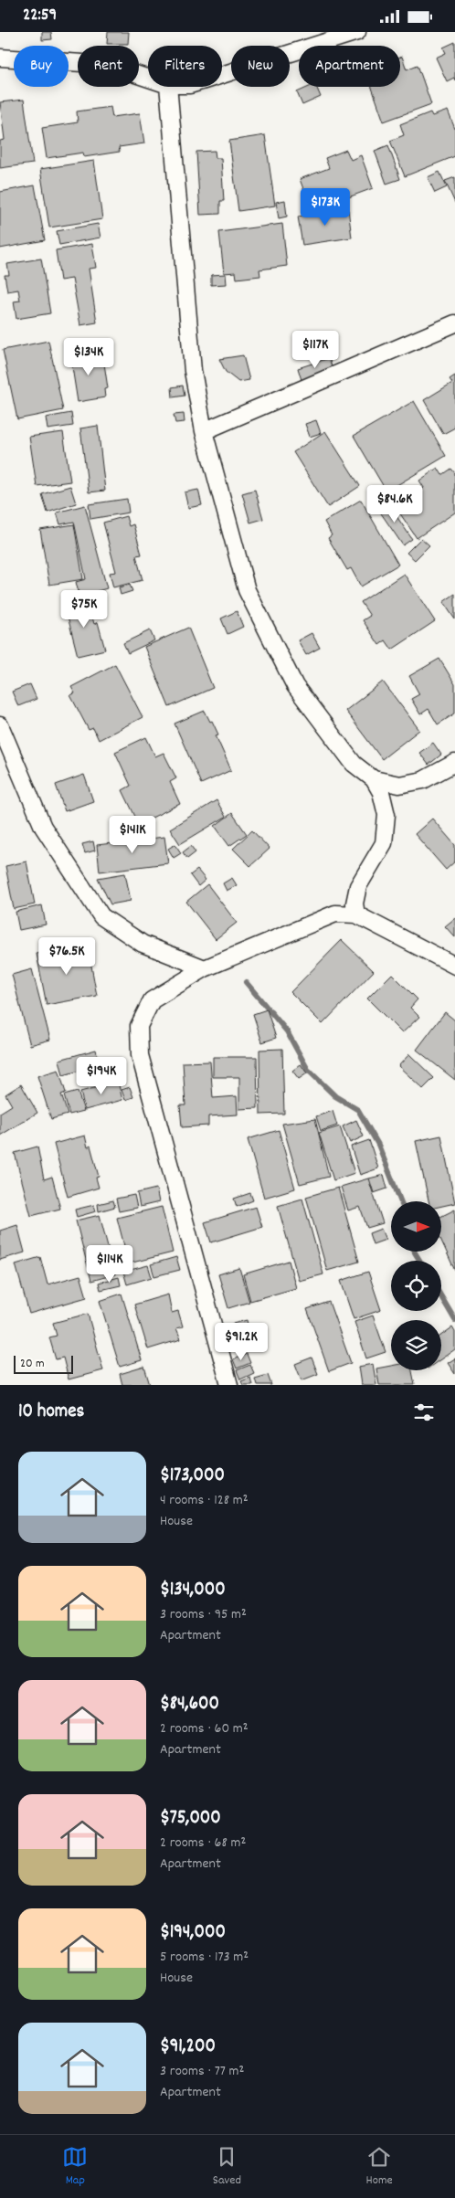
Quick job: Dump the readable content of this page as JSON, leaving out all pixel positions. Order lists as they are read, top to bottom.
{
  "scale_bar": "20 m",
  "north": "right",
  "page": {
    "status": "22:59",
    "chip": [
      "Buy",
      "Rent",
      "Filters",
      "New",
      "Apartment"
    ],
    "price": [
      "$173K",
      "$117K",
      "$134K",
      "$84.6K",
      "$75K",
      "$141K",
      "$76.5K",
      "$194K",
      "$114K",
      "$91.2K"
    ],
    "scale": "20 m",
    "heading": "10 homes",
    "list": [
      {
        "name": "$173,000",
        "note": "4 rooms · 128 m² · House"
      },
      {
        "name": "$134,000",
        "note": "3 rooms · 95 m² · Apartment"
      },
      {
        "name": "$84,600",
        "note": "2 rooms · 60 m² · Apartment"
      },
      {
        "name": "$75,000",
        "note": "2 rooms · 68 m² · Apartment"
      },
      {
        "name": "$194,000",
        "note": "5 rooms · 173 m² · House"
      },
      {
        "name": "$91,200",
        "note": "3 rooms · 77 m² · Apartment"
      }
    ],
    "tabs": ["Map", "Saved", "Home"]
  }
}
